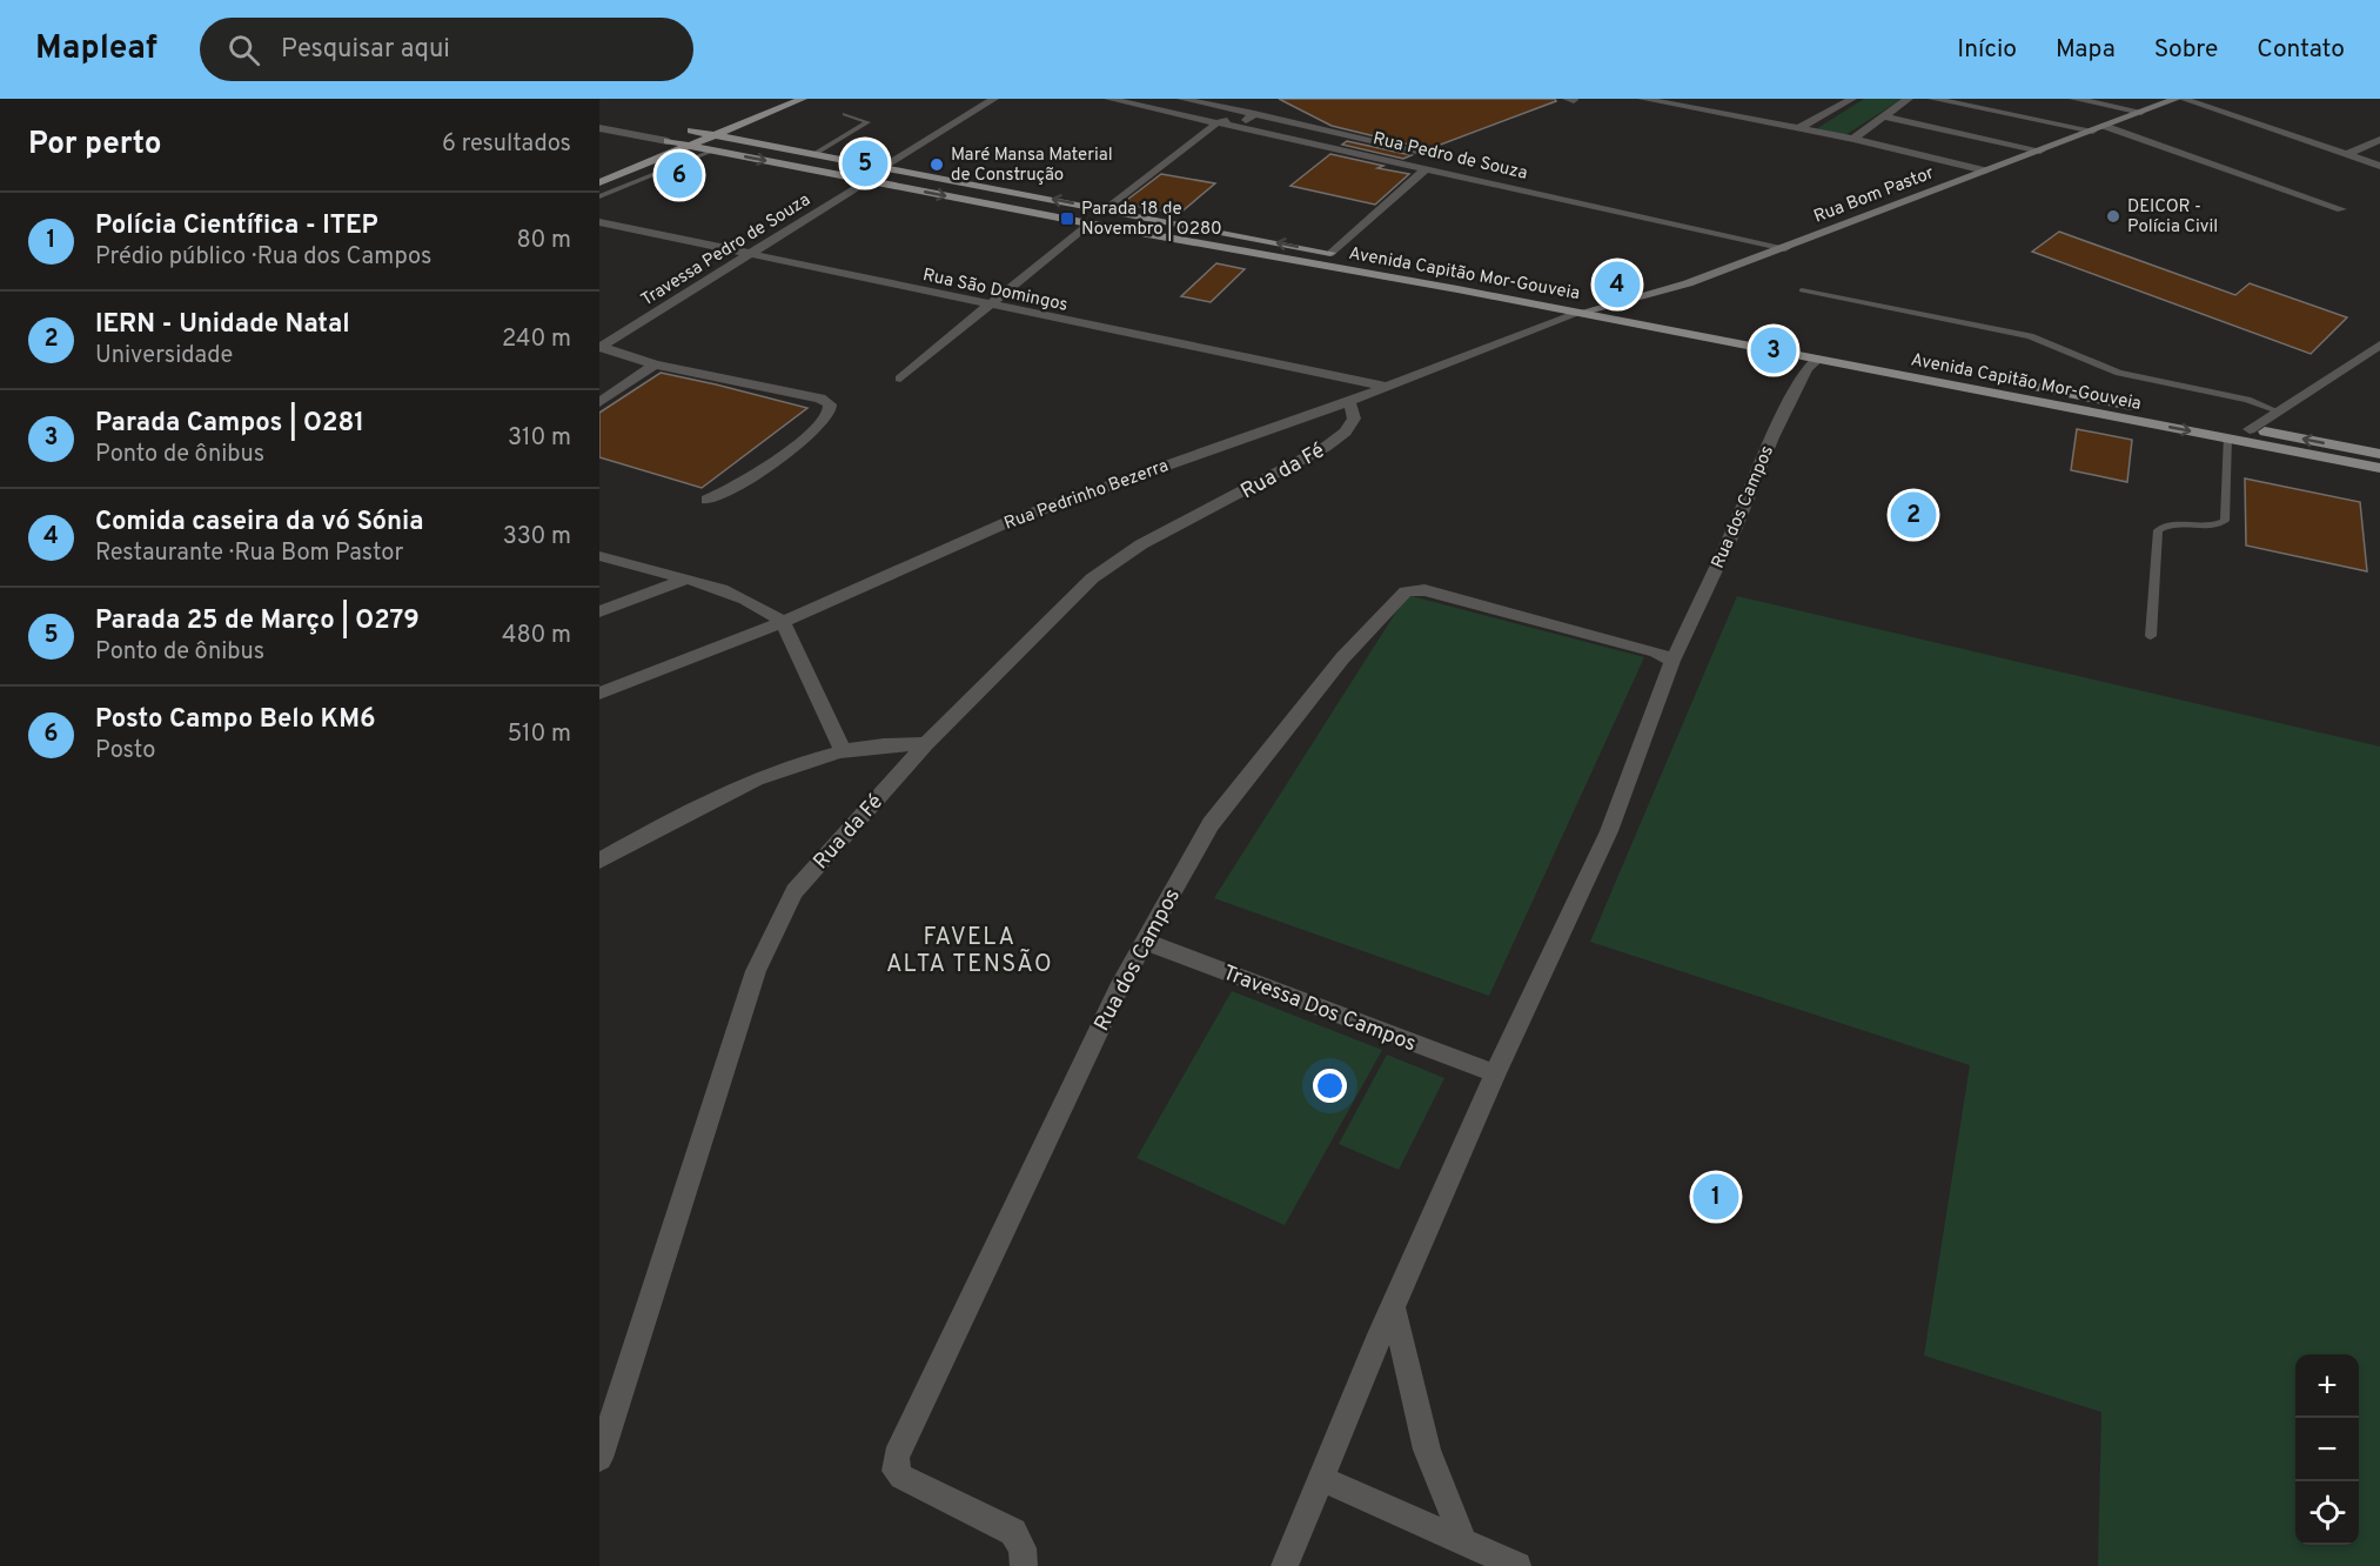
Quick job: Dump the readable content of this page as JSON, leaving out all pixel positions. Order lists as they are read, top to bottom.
{
  "streets": {
    "main road": ["Rua Bom Pastor", "Avenida Capitão Mor-Gouveia"],
    "street": [
      "Rua Pedro de Souza",
      "Travessa Pedro de Souza",
      "Rua São Domingos",
      "Rua da Fé",
      "Rua Pedrinho Bezerra",
      "Rua dos Campos",
      "Travessa Dos Campos"
    ]
  },
  "crossings": [
    ["Rua Pedro de Souza", "Rua Bom Pastor"],
    ["Rua Bom Pastor", "Avenida Capitão Mor-Gouveia"],
    ["Rua Bom Pastor", "Rua Pedrinho Bezerra"],
    ["Travessa Pedro de Souza", "Avenida Capitão Mor-Gouveia"],
    ["Travessa Pedro de Souza", "Rua São Domingos"],
    ["Avenida Capitão Mor-Gouveia", "Rua Pedrinho Bezerra"],
    ["Avenida Capitão Mor-Gouveia", "Rua dos Campos"],
    ["Rua São Domingos", "Rua Pedrinho Bezerra"],
    ["Rua da Fé", "Rua Pedrinho Bezerra"],
    ["Rua dos Campos", "Travessa Dos Campos"]
  ],
  "districts": ["FAVELA ALTA TENSÃO"],
  "places": {
    "other": ["Maré Mansa Material de Construção", "DEICOR - Polícia Civil"],
    "transit": ["Parada 18 de Novembro | O280"]
  },
  "page": {
    "header": "Mapleaf",
    "search": "Pesquisar aqui",
    "nav": [
      "Início",
      "Mapa",
      "Sobre",
      "Contato"
    ],
    "heading": ["Por perto", "6 resultados"],
    "pins": [
      "5",
      "6",
      "4",
      "3",
      "2",
      "1"
    ],
    "list": [
      {
        "mark": "1",
        "name": "Polícia Científica - ITEP",
        "note": "Prédio público · Rua dos Campos",
        "value": "80 m"
      },
      {
        "mark": "2",
        "name": "IERN - Unidade Natal",
        "note": "Universidade",
        "value": "240 m"
      },
      {
        "mark": "3",
        "name": "Parada Campos | O281",
        "note": "Ponto de ônibus",
        "value": "310 m"
      },
      {
        "mark": "4",
        "name": "Comida caseira da vó Sónia",
        "note": "Restaurante · Rua Bom Pastor",
        "value": "330 m"
      },
      {
        "mark": "5",
        "name": "Parada 25 de Março | O279",
        "note": "Ponto de ônibus",
        "value": "480 m"
      },
      {
        "mark": "6",
        "name": "Posto Campo Belo KM6",
        "note": "Posto",
        "value": "510 m"
      }
    ],
    "map_buttons": ["+", "−"]
  }
}
